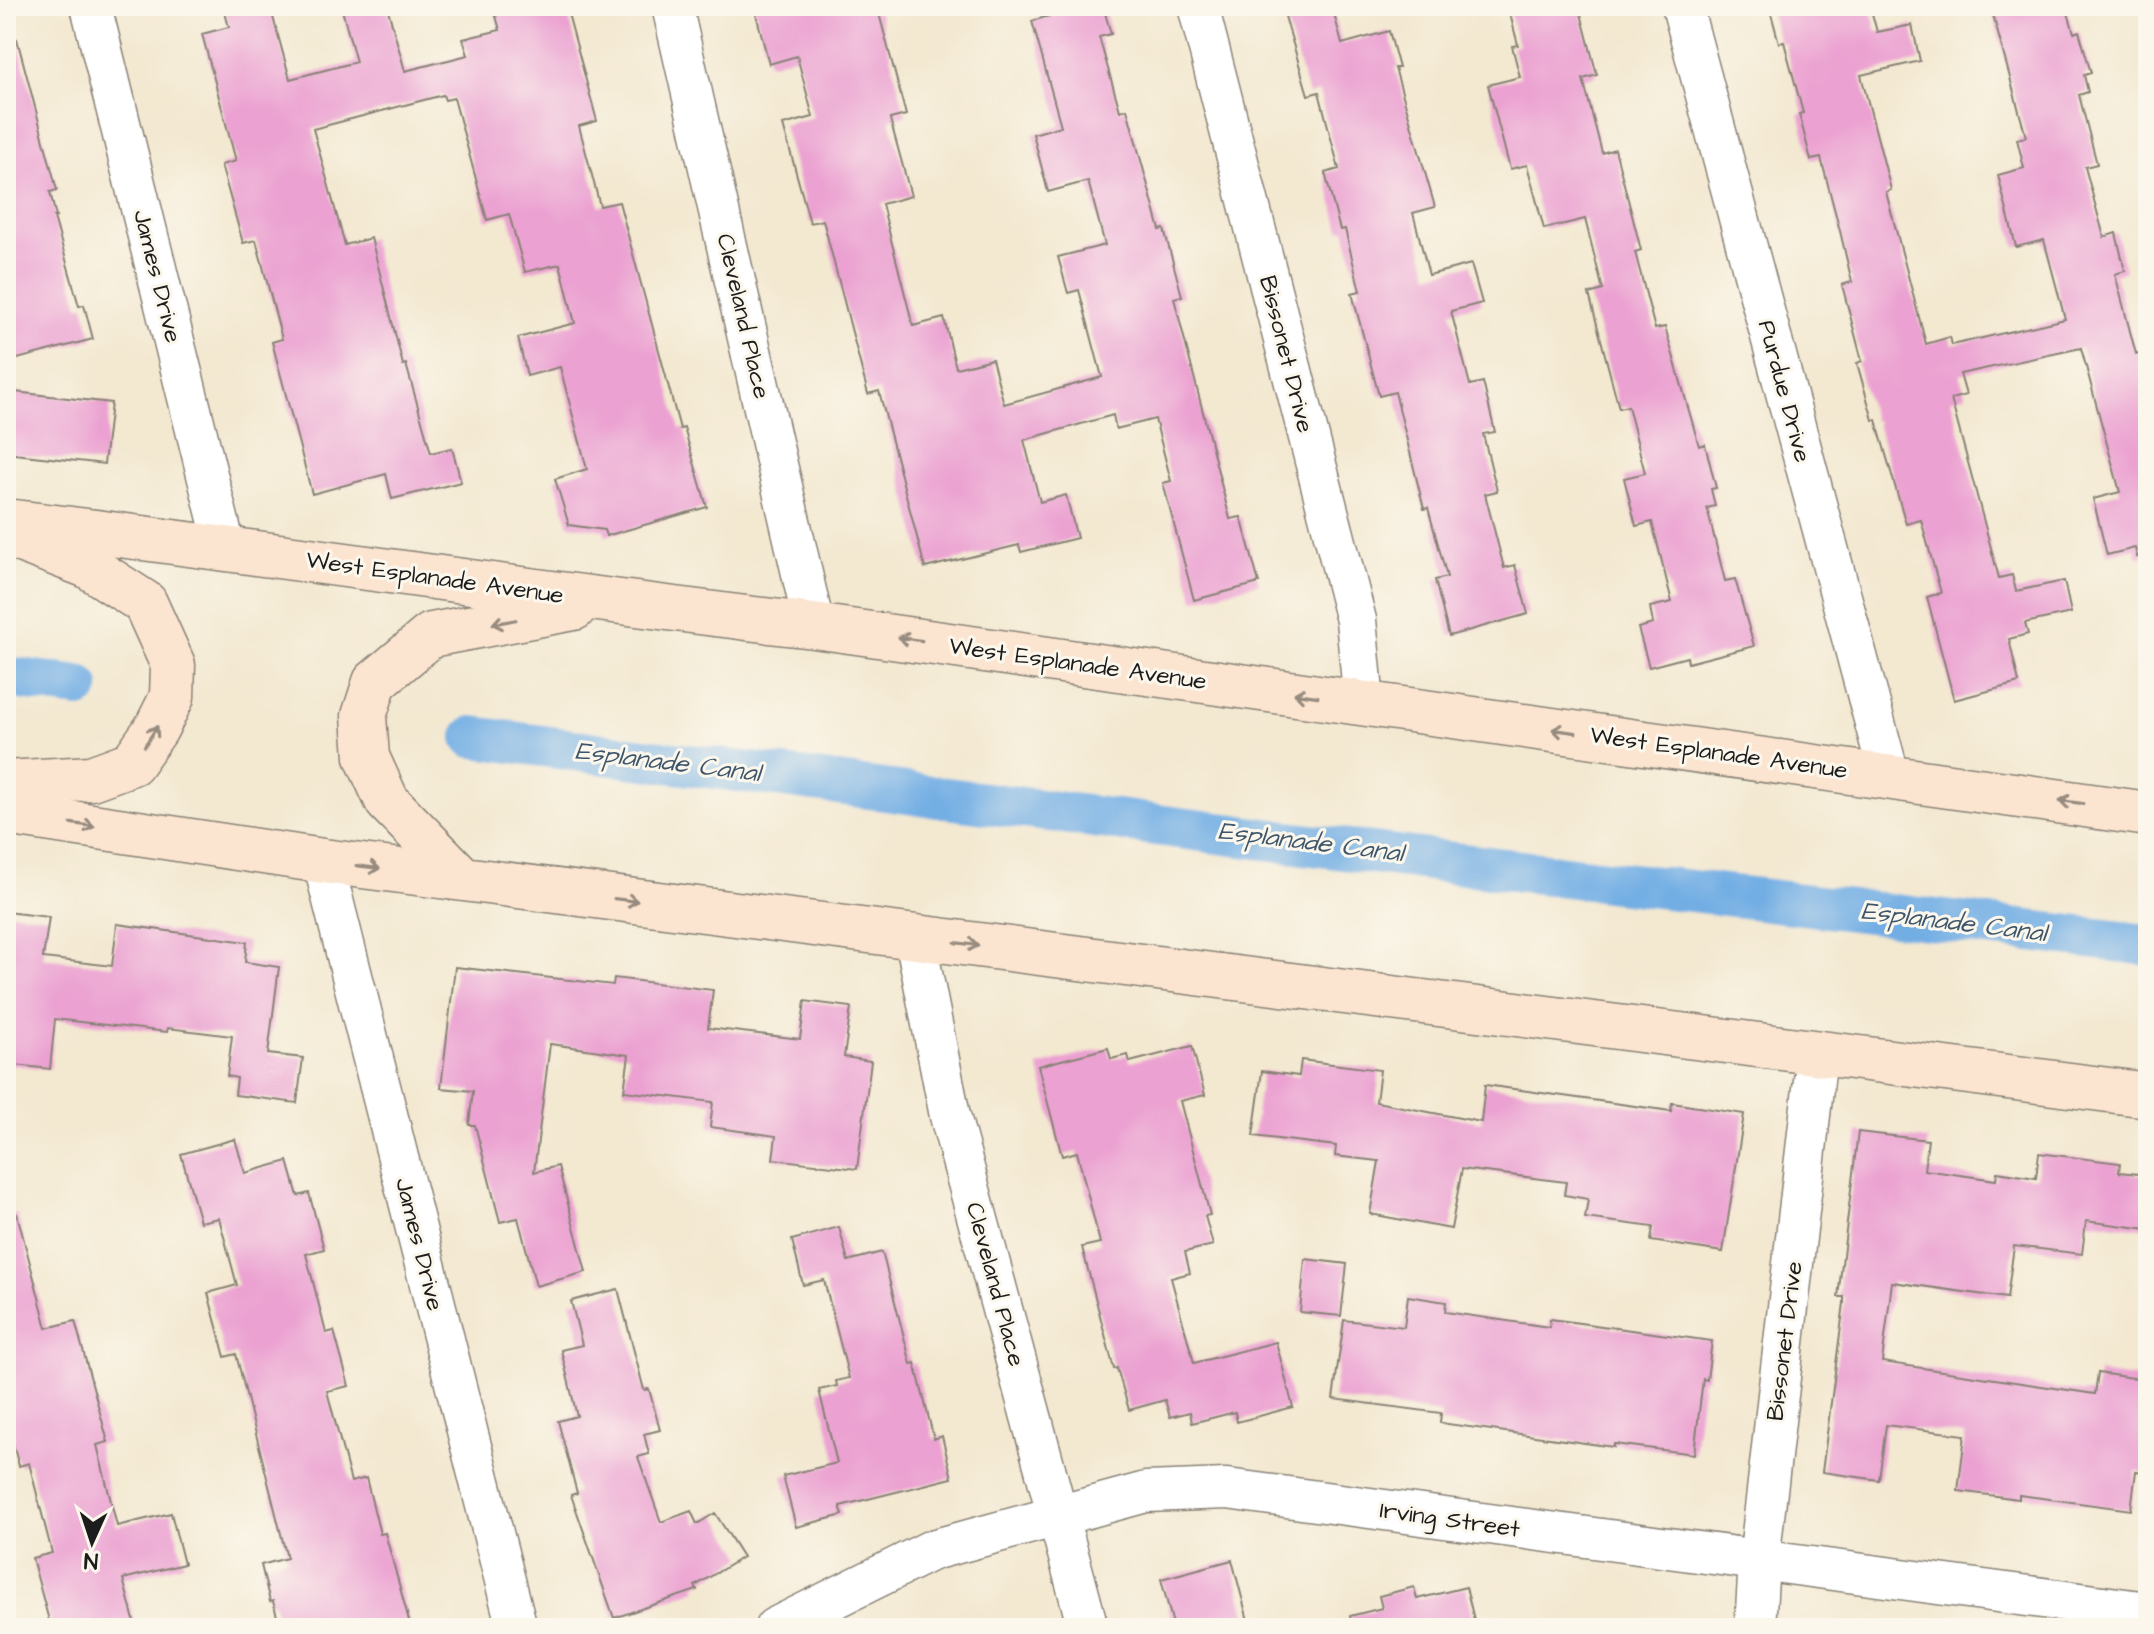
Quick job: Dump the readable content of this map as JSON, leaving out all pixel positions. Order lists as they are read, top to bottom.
{
  "streets": {
    "main road": ["West Esplanade Avenue"],
    "street": [
      "James Drive",
      "Cleveland Place",
      "Bissonet Drive",
      "Purdue Drive",
      "Irving Street"
    ]
  },
  "crossings": [
    ["James Drive", "West Esplanade Avenue"],
    ["Cleveland Place", "West Esplanade Avenue"],
    ["Cleveland Place", "Irving Street"],
    ["Bissonet Drive", "West Esplanade Avenue"],
    ["Bissonet Drive", "Irving Street"],
    ["Purdue Drive", "West Esplanade Avenue"]
  ],
  "water": ["Esplanade Canal"],
  "north": "bottom"
}
